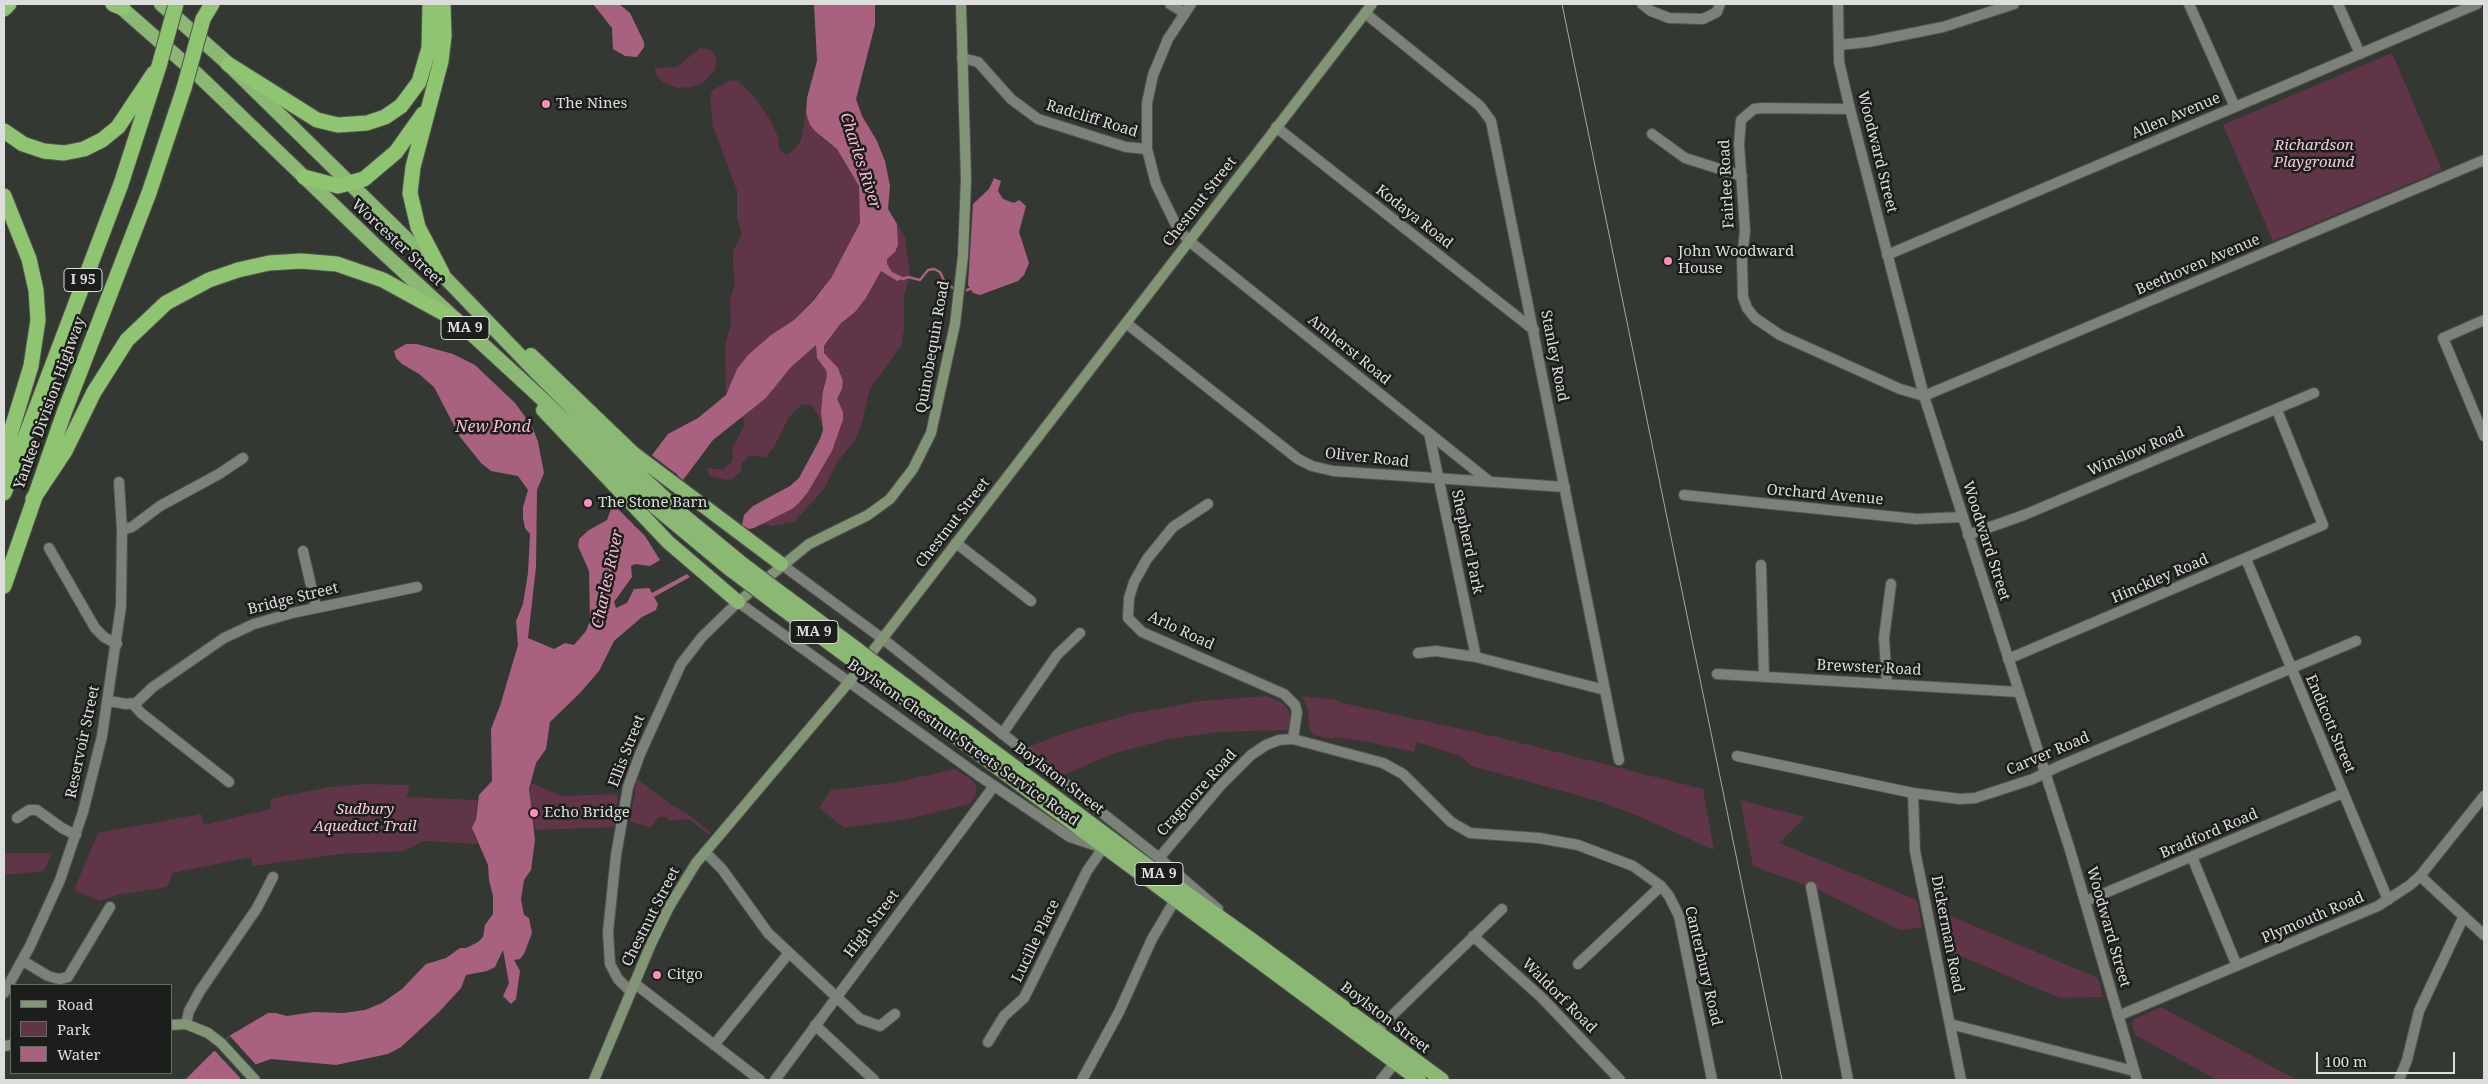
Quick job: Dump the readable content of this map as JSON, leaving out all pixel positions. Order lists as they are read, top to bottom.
{
  "streets": {
    "highway": [
      "Worcester Street",
      "I 95",
      "MA 9",
      "Yankee Division Highway",
      "Boylston Street"
    ],
    "main road": ["Chestnut Street", "Quinobequin Road"],
    "street": [
      "Allen Avenue",
      "Radcliff Road",
      "Woodward Street",
      "Fairlee Road",
      "Kodaya Road",
      "Beethoven Avenue",
      "Amherst Road",
      "Stanley Road",
      "Winslow Road",
      "Oliver Road",
      "Orchard Avenue",
      "Shepherd Park",
      "Hinckley Road",
      "Bridge Street",
      "Arlo Road",
      "Brewster Road",
      "Endicott Street",
      "Reservoir Street",
      "Boylston-Chestnut Streets Service Road",
      "Ellis Street",
      "Carver Road",
      "Cragmore Road",
      "Bradford Road",
      "Plymouth Road",
      "High Street",
      "Dickerman Road",
      "Lucille Place",
      "Canterbury Road",
      "Waldorf Road"
    ]
  },
  "crossings": [
    ["Allen Avenue", "Woodward Street"],
    ["Radcliff Road", "Quinobequin Road"],
    ["Radcliff Road", "Amherst Road"],
    ["Woodward Street", "Fairlee Road"],
    ["Woodward Street", "Beethoven Avenue"],
    ["Woodward Street", "Winslow Road"],
    ["Woodward Street", "Orchard Avenue"],
    ["Woodward Street", "Hinckley Road"],
    ["Woodward Street", "Brewster Road"],
    ["Woodward Street", "Carver Road"],
    ["Woodward Street", "Bradford Road"],
    ["Woodward Street", "Plymouth Road"],
    ["Fairlee Road", "Beethoven Avenue"],
    ["Chestnut Street", "Kodaya Road"],
    ["Chestnut Street", "Amherst Road"],
    ["Chestnut Street", "Stanley Road"],
    ["Chestnut Street", "Oliver Road"],
    ["Chestnut Street", "Boylston-Chestnut Streets Service Road"],
    ["Chestnut Street", "Ellis Street"],
    ["Kodaya Road", "Stanley Road"],
    ["Worcester Street", "Boylston Street"],
    ["Quinobequin Road", "Boylston-Chestnut Streets Service Road"],
    ["Quinobequin Road", "Ellis Street"],
    ["Amherst Road", "Oliver Road"],
    ["Amherst Road", "Shepherd Park"],
    ["Stanley Road", "Oliver Road"],
    ["Winslow Road", "Hinckley Road"],
    ["Oliver Road", "Shepherd Park"],
    ["Hinckley Road", "Endicott Street"],
    ["Arlo Road", "Cragmore Road"],
    ["Endicott Street", "Carver Road"],
    ["Endicott Street", "Bradford Road"],
    ["Endicott Street", "Plymouth Road"],
    ["Boylston-Chestnut Streets Service Road", "Ellis Street"],
    ["Boylston-Chestnut Streets Service Road", "Boylston Street"],
    ["Boylston-Chestnut Streets Service Road", "Cragmore Road"],
    ["Boylston-Chestnut Streets Service Road", "High Street"],
    ["Boylston-Chestnut Streets Service Road", "Lucille Place"],
    ["Carver Road", "Dickerman Road"],
    ["Boylston Street", "Lucille Place"],
    ["Cragmore Road", "Canterbury Road"]
  ],
  "water": ["Charles River", "New Pond"],
  "parks": ["Richardson Playground", "Sudbury Aqueduct Trail"],
  "places": [
    "The Nines",
    "John Woodward House",
    "The Stone Barn",
    "Echo Bridge",
    "Citgo"
  ],
  "legend": ["Road", "Park", "Water"],
  "scale_bar": "100 m"
}
